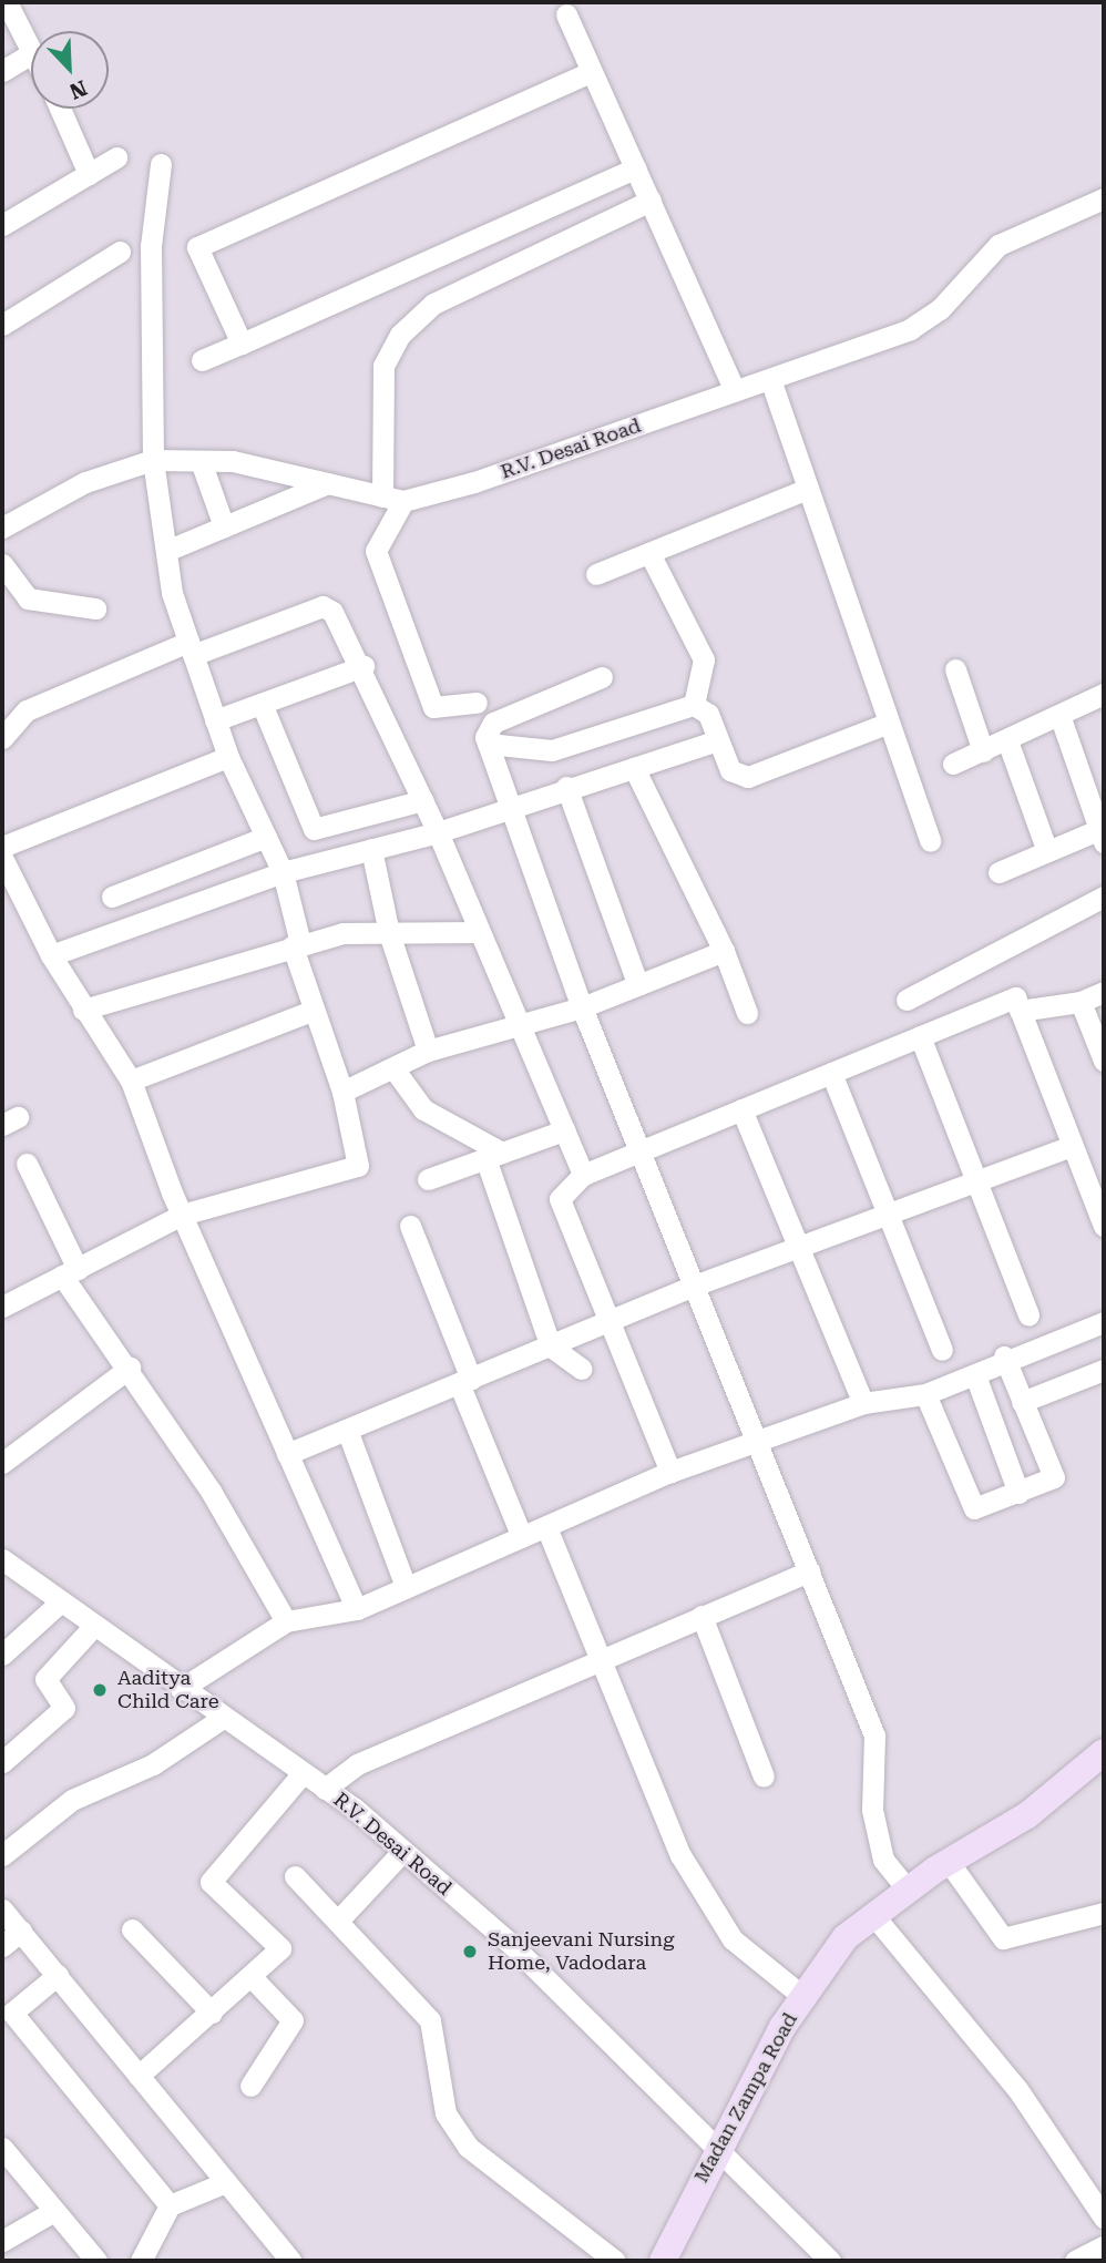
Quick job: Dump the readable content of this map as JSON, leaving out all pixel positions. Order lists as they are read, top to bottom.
{
  "streets": {
    "main road": ["Madan Zampa Road"],
    "street": ["R.V. Desai Road"]
  },
  "crossings": [
    ["R.V. Desai Road", "Madan Zampa Road"]
  ],
  "places": ["Aaditya Child Care", "Sanjeevani Nursing Home, Vadodara"],
  "north": "bottom right"
}
